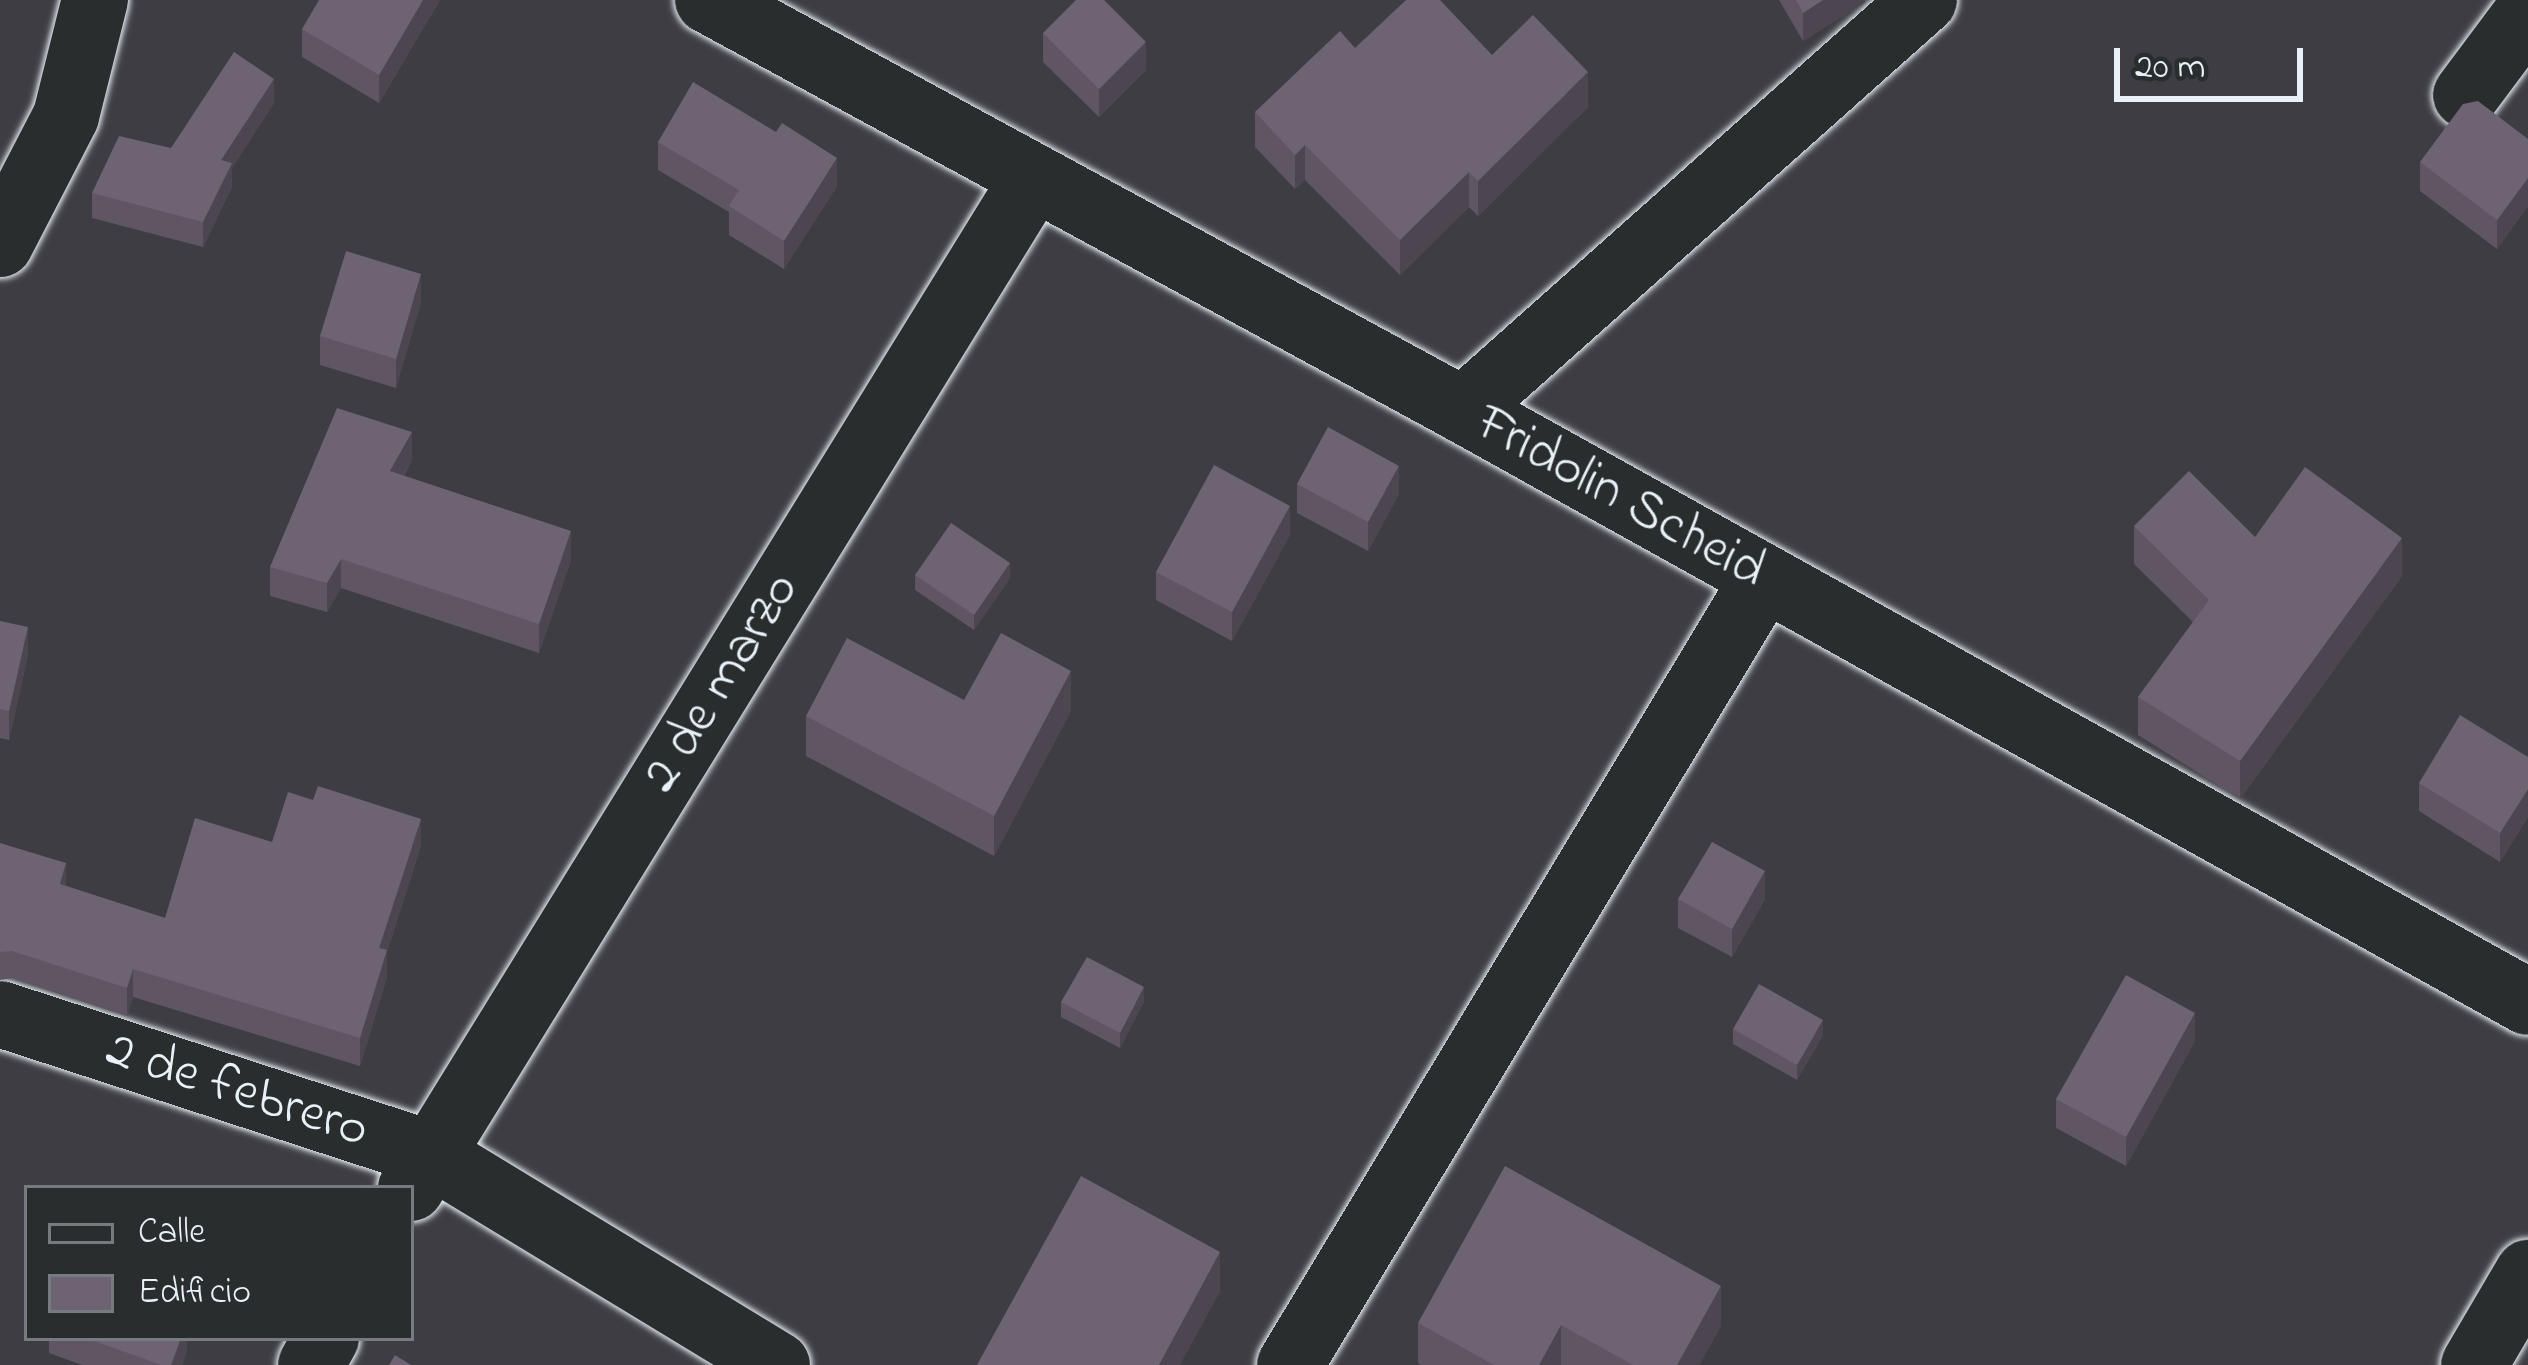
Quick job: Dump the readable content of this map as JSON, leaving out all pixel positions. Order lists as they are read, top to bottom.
{
  "streets": {
    "street": ["Fridolin Scheid", "2 de marzo", "2 de febrero"]
  },
  "crossings": [
    ["Fridolin Scheid", "2 de marzo"],
    ["2 de marzo", "2 de febrero"]
  ],
  "legend": ["Calle", "Edificio"],
  "scale_bar": "20 m"
}
